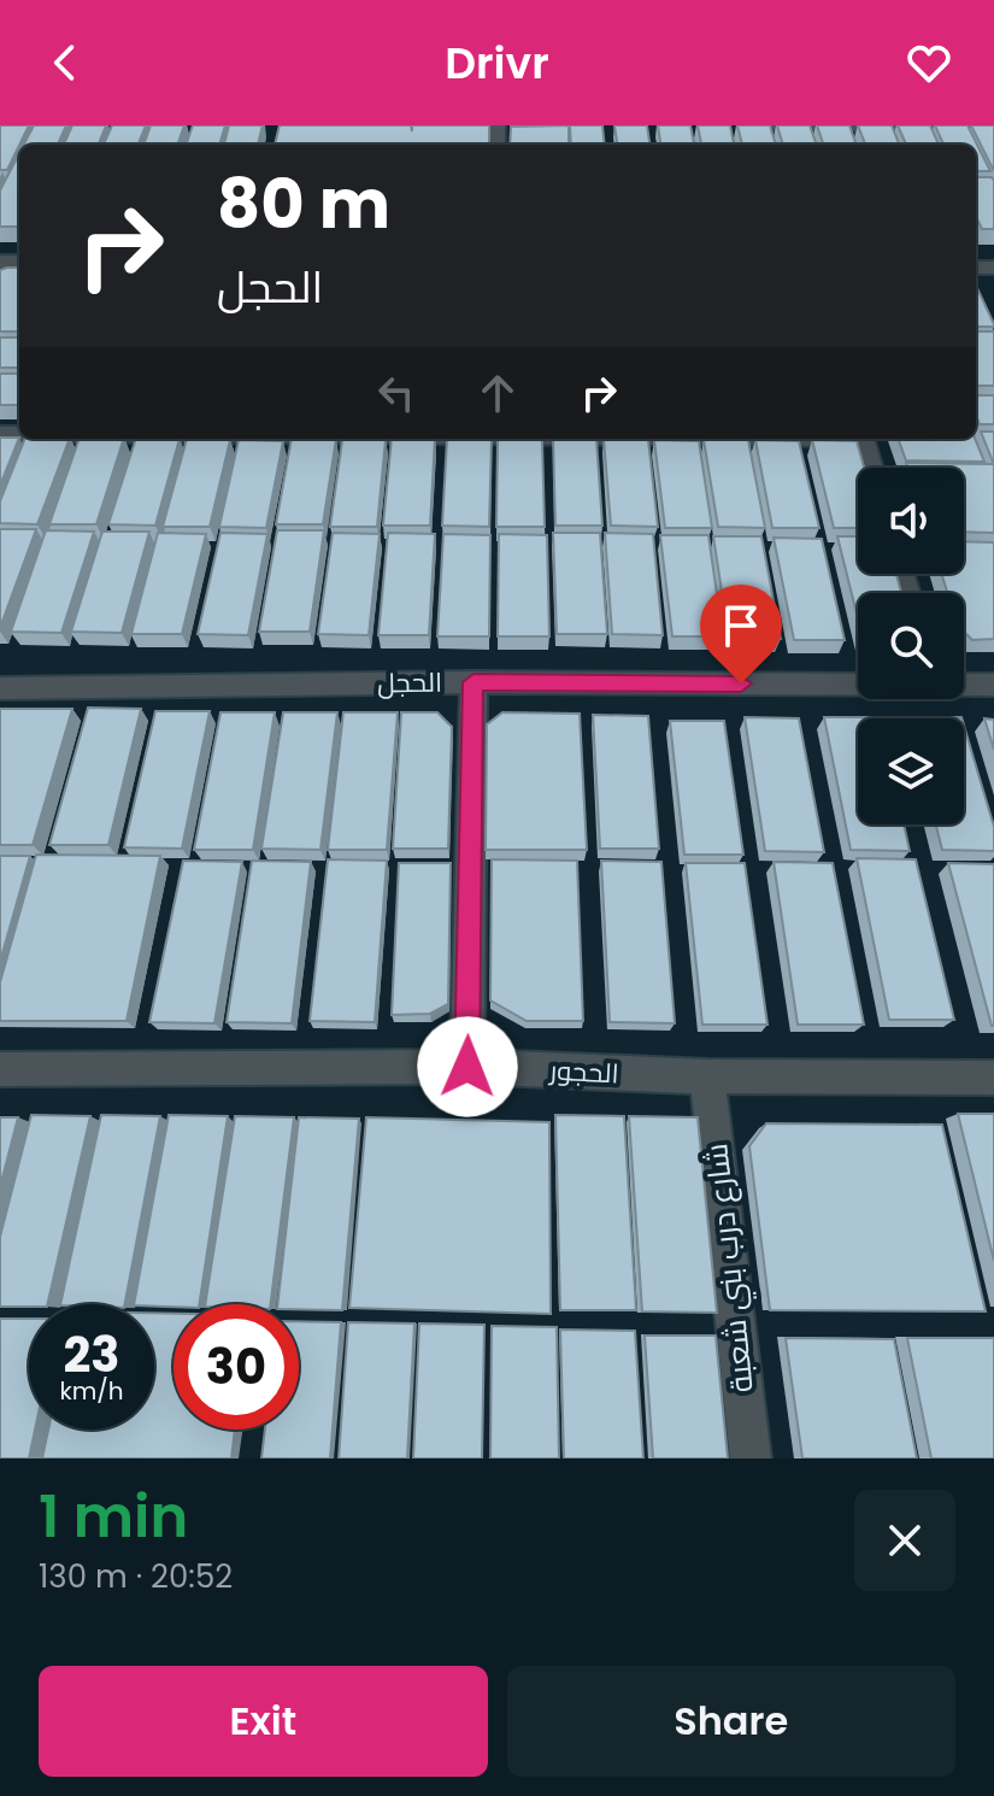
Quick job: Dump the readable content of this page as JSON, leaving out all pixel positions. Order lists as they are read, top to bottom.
{
  "streets": {
    "street": ["الحجل", "الحجور", "شارع درب بني شعبة"]
  },
  "crossings": [
    ["الحجور", "شارع درب بني شعبة"]
  ],
  "page": {
    "header": "Drivr",
    "turn": ["80 m", "الحجل"],
    "speed": "23 km/h",
    "limit": "30",
    "heading": ["1 min", "130 m · 20:52"],
    "buttons": ["Exit", "Share"]
  }
}
